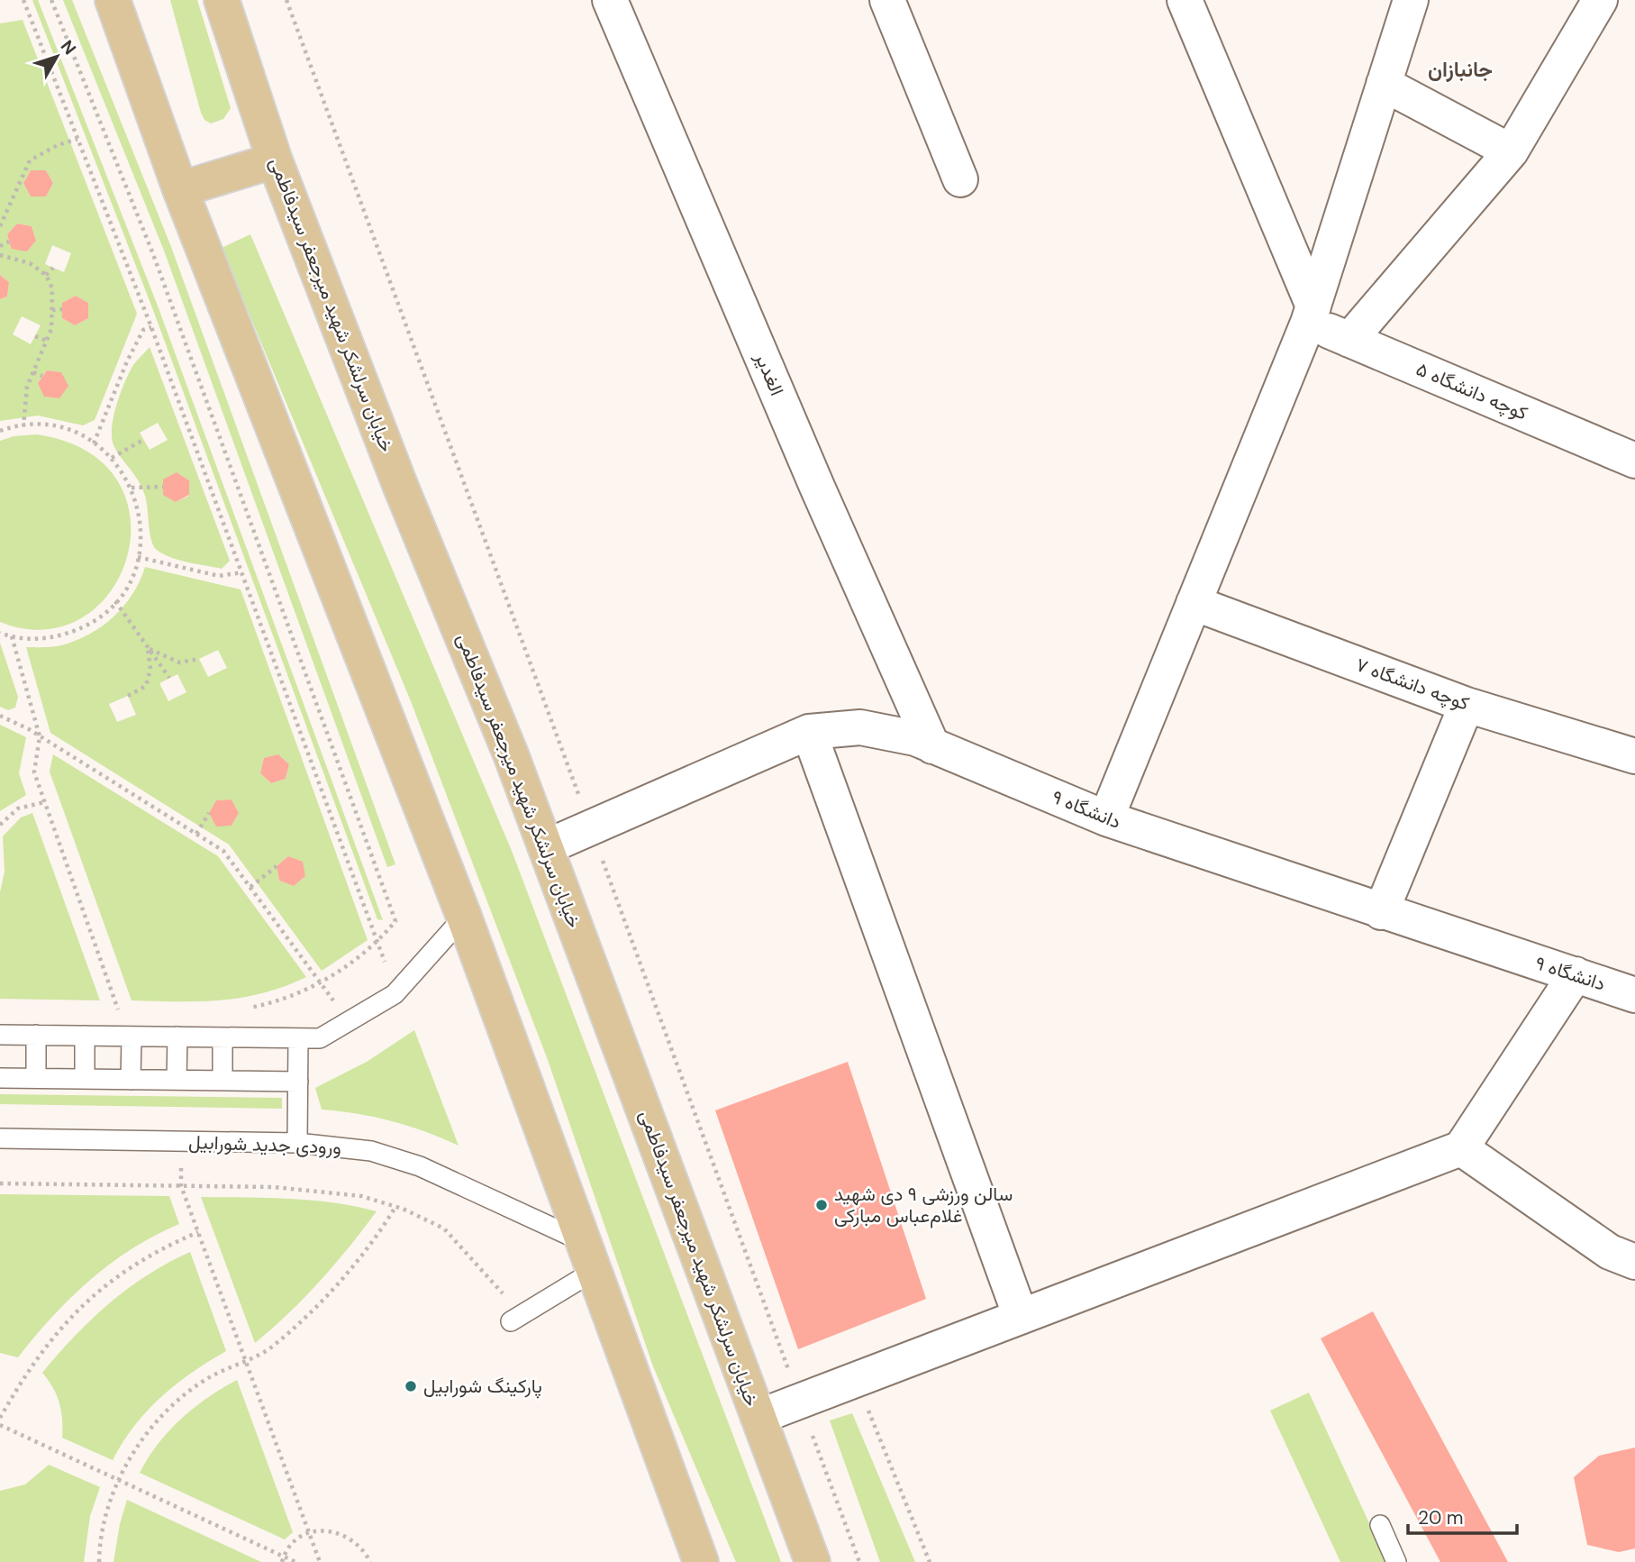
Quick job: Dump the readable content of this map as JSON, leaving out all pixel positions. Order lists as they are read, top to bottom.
{
  "streets": {
    "main road": ["خیابان سرلشکر شهید میرجعفر سیدفاطمی"],
    "street": [
      "الغدیر",
      "کوچه دانشگاه ۵",
      "کوچه دانشگاه ۷",
      "دانشگاه ۹"
    ],
    "lane": ["ورودی جدید شورابیل"]
  },
  "crossings": [
    ["خیابان سرلشکر شهید میرجعفر سیدفاطمی", "دانشگاه ۹"],
    ["الغدیر", "دانشگاه ۹"]
  ],
  "districts": ["جانبازان"],
  "places": ["سالن ورزشی ۹ دی شهید غلام‌عباس مبارکی", "پارکینگ شورابیل"],
  "scale_bar": "20 m",
  "north": "top right"
}
